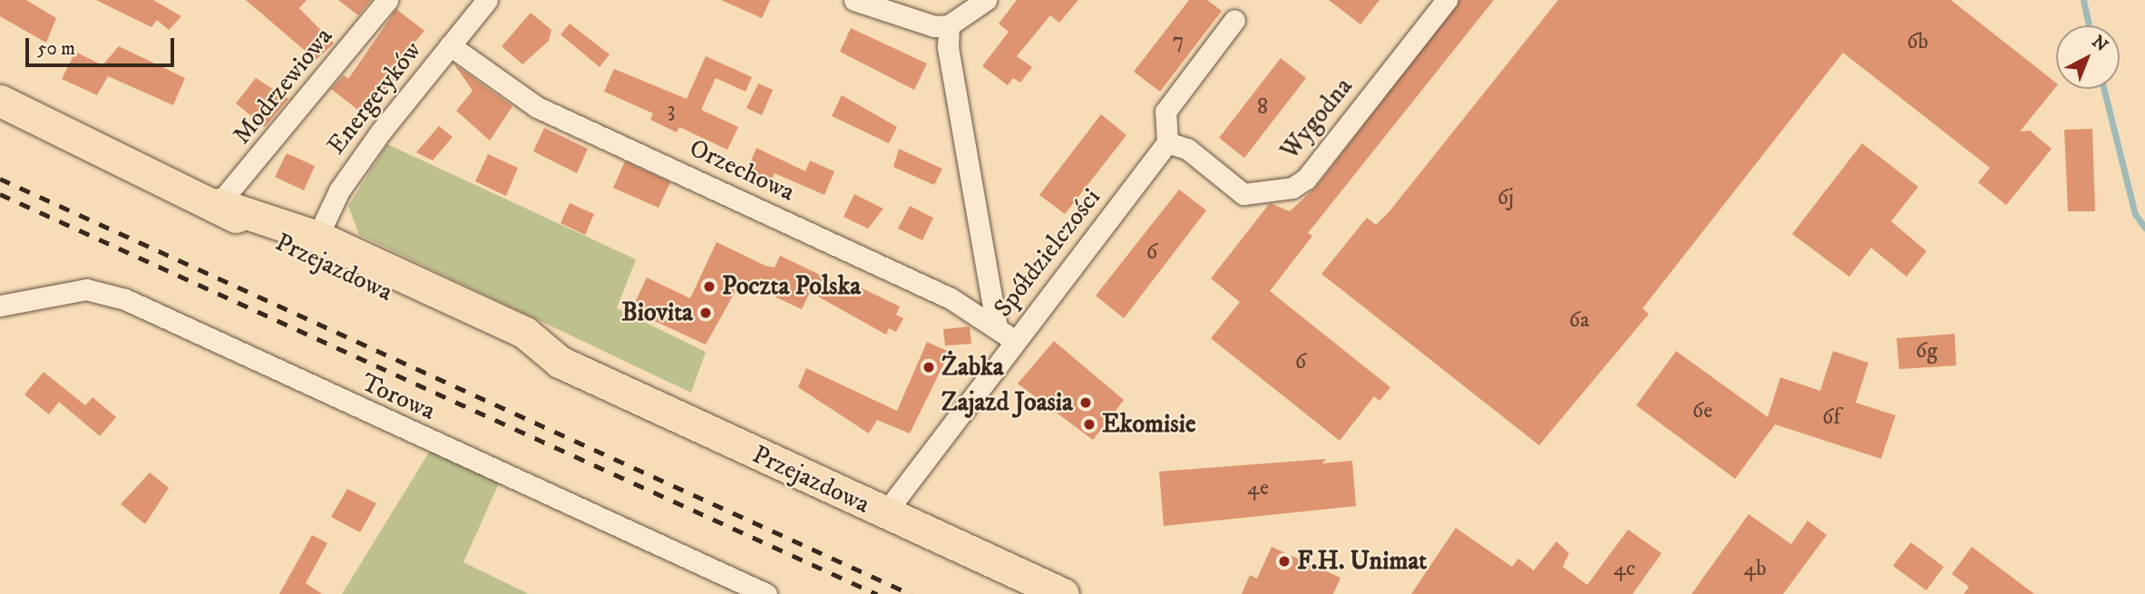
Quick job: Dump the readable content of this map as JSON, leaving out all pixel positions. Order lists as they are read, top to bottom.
{
  "streets": {
    "main road": ["Przejazdowa"],
    "street": [
      "Modrzewiowa",
      "Energetyków",
      "Wygodna",
      "Orzechowa",
      "Spółdzielczości",
      "Torowa"
    ]
  },
  "crossings": [
    ["Modrzewiowa", "Przejazdowa"],
    ["Energetyków", "Orzechowa"],
    ["Energetyków", "Przejazdowa"],
    ["Wygodna", "Spółdzielczości"],
    ["Orzechowa", "Spółdzielczości"],
    ["Spółdzielczości", "Przejazdowa"]
  ],
  "places": [
    "Poczta Polska",
    "Biovita",
    "Żabka",
    "Zajazd Joasia",
    "Ekomisie",
    "F.H. Unimat"
  ],
  "house_numbers": [
    "7",
    "6b",
    "8",
    "3",
    "6j",
    "6",
    "6a",
    "6g",
    "6",
    "6e",
    "6f",
    "4e",
    "4c",
    "4b"
  ],
  "scale_bar": "50 m",
  "north": "top right"
}
